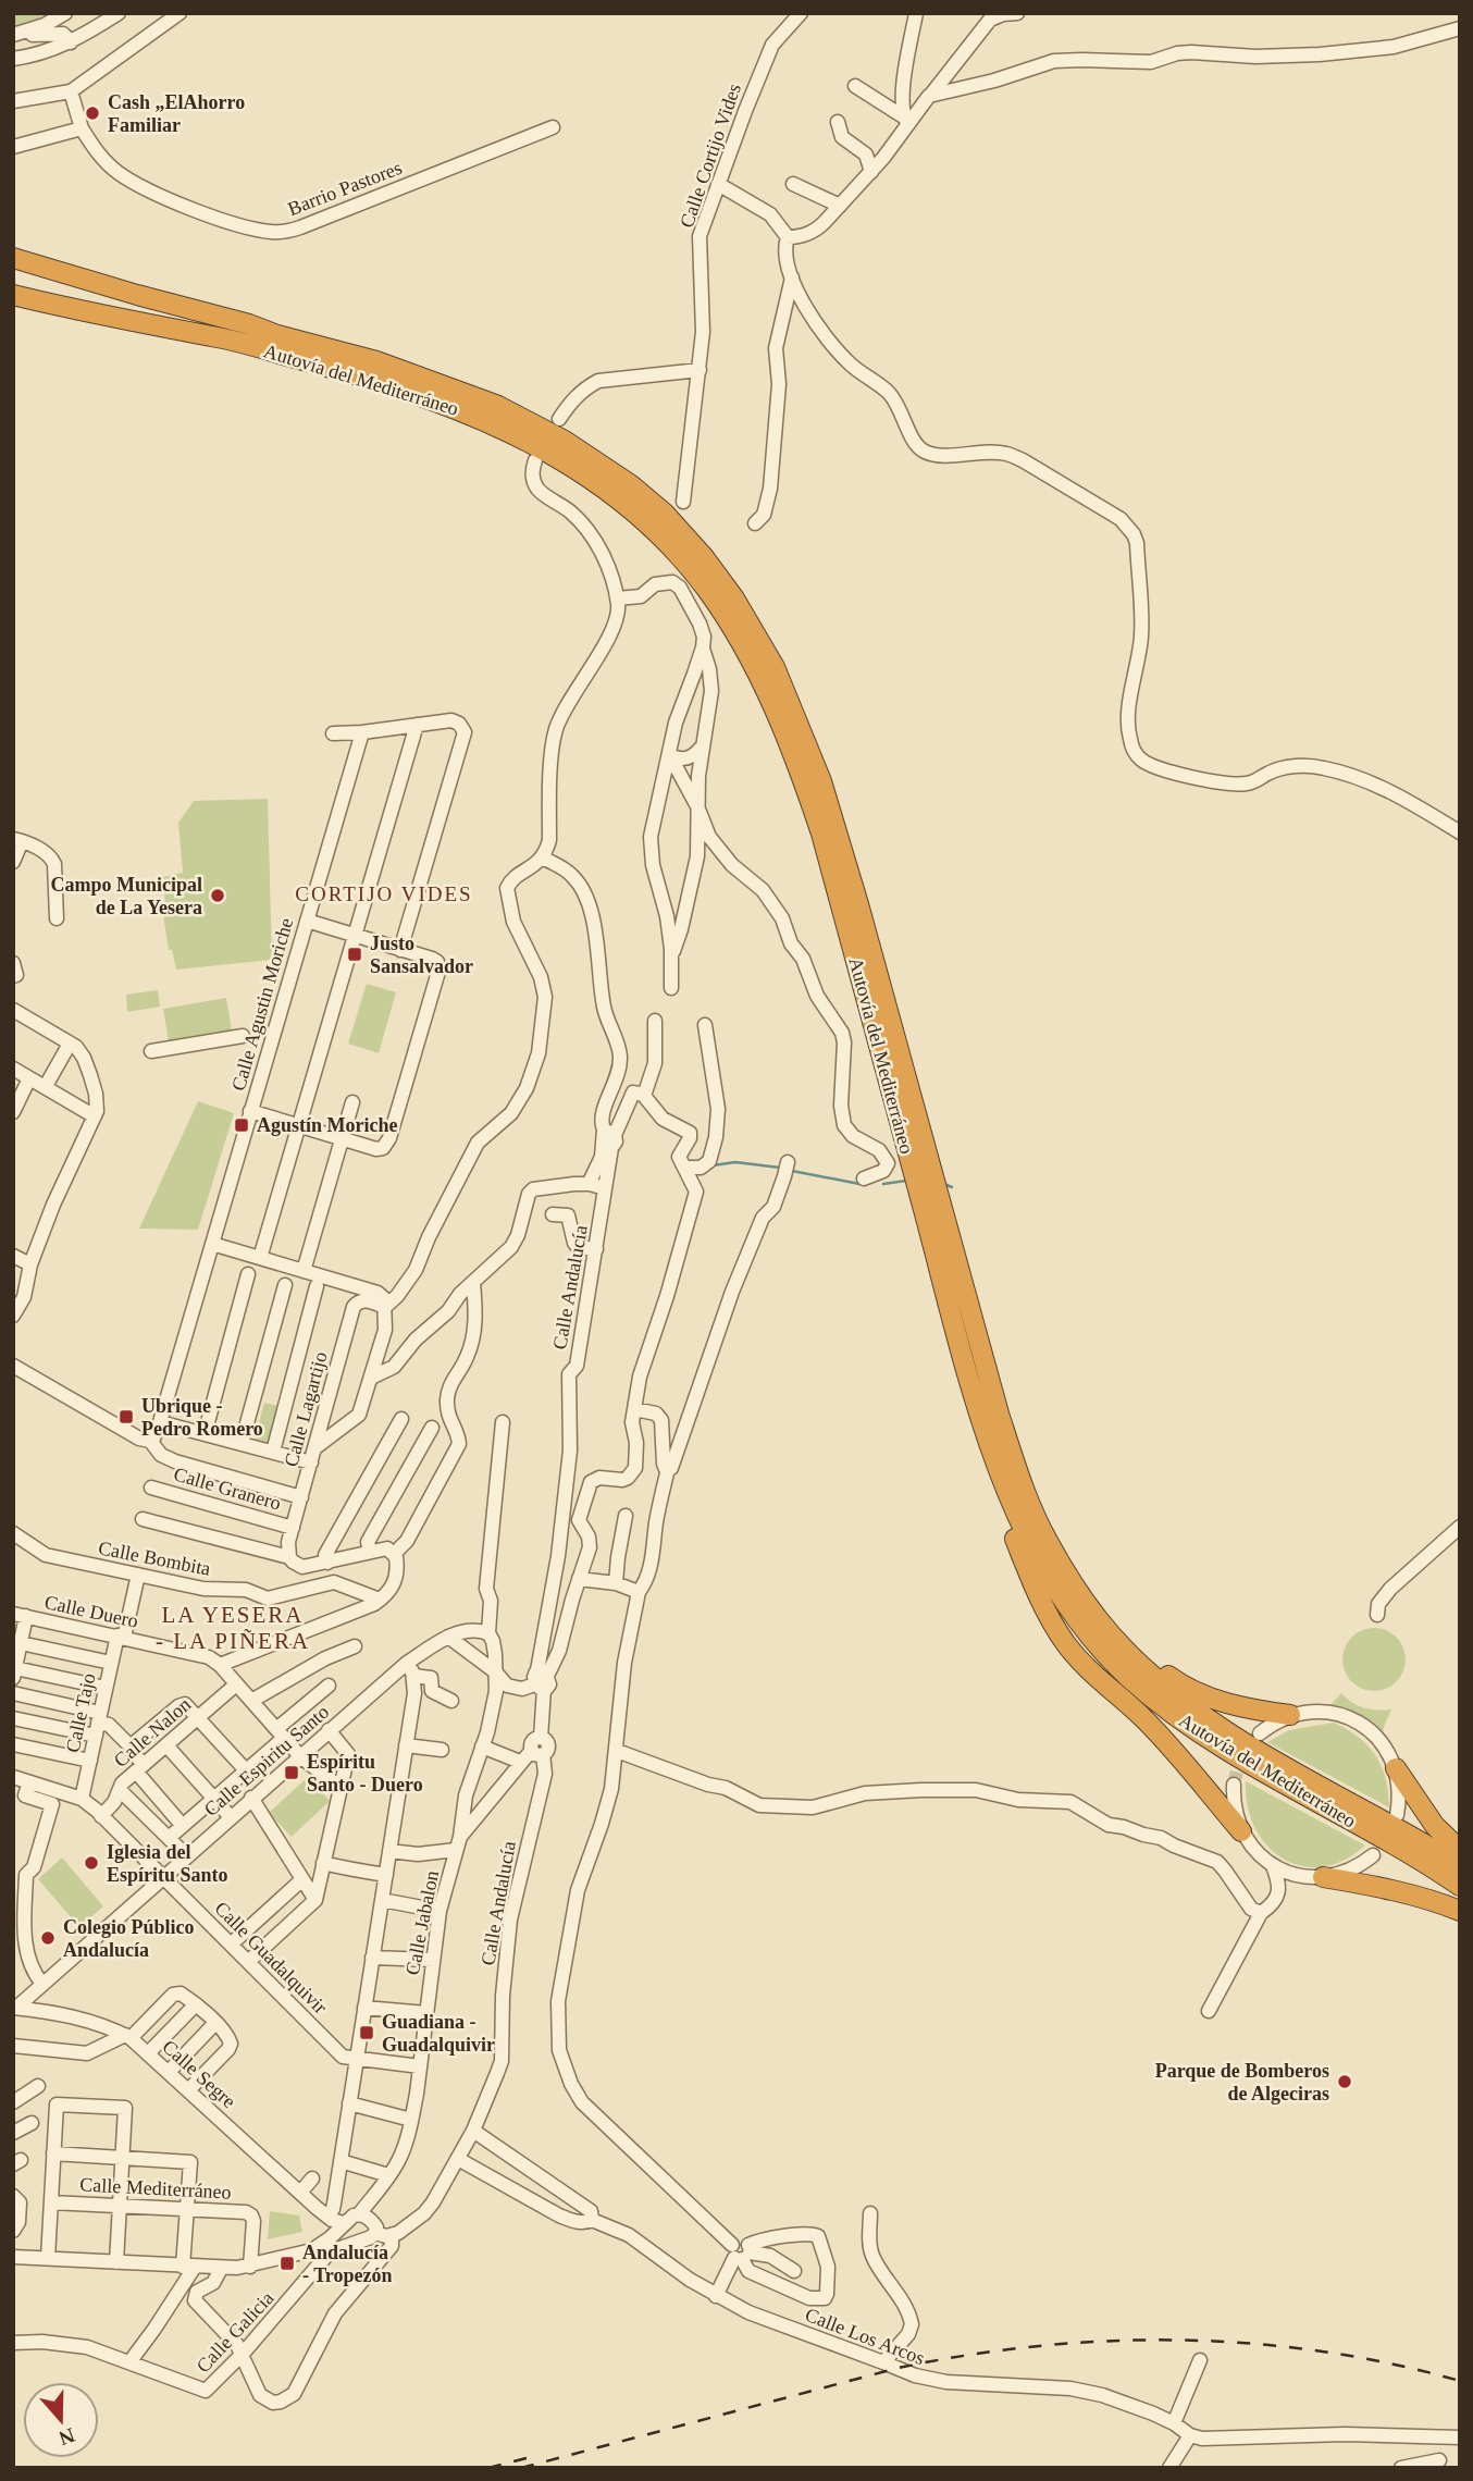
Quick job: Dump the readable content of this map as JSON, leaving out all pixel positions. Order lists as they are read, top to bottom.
{
  "streets": {
    "highway": ["Autovía del Mediterráneo"],
    "street": [
      "Calle Cortijo Vides",
      "Barrio Pastores",
      "Calle Agustin Moriche",
      "Calle Andalucía",
      "Calle Lagartijo",
      "Calle Granero",
      "Calle Bombita",
      "Calle Duero",
      "Calle Tajo",
      "Calle Nalon",
      "Calle Espiritu Santo",
      "Calle Jabalon",
      "Calle Guadalquivir",
      "Calle Segre",
      "Calle Mediterráneo",
      "Calle Galicia",
      "Calle Los Arcos"
    ]
  },
  "crossings": [
    ["Calle Andalucía", "Calle Los Arcos"],
    ["Calle Lagartijo", "Calle Granero"],
    ["Calle Bombita", "Calle Tajo"],
    ["Calle Duero", "Calle Tajo"],
    ["Calle Duero", "Calle Nalon"],
    ["Calle Duero", "Calle Espiritu Santo"],
    ["Calle Tajo", "Calle Guadalquivir"],
    ["Calle Nalon", "Calle Guadalquivir"],
    ["Calle Espiritu Santo", "Calle Jabalon"],
    ["Calle Espiritu Santo", "Calle Guadalquivir"],
    ["Calle Espiritu Santo", "Calle Segre"],
    ["Calle Segre", "Calle Galicia"]
  ],
  "districts": ["CORTIJO VIDES", "LA YESERA - LA PIÑERA"],
  "places": {
    "other": [
      "Cash „ElAhorro Familiar",
      "Campo Municipal de La Yesera",
      "Iglesia del Espíritu Santo",
      "Colegio Público Andalucía",
      "Parque de Bomberos de Algeciras"
    ],
    "transit": [
      "Justo Sansalvador",
      "Agustín Moriche",
      "Ubrique - Pedro Romero",
      "Espíritu Santo - Duero",
      "Guadiana - Guadalquivir",
      "Andalucía - Tropezón"
    ]
  },
  "north": "bottom"
}
